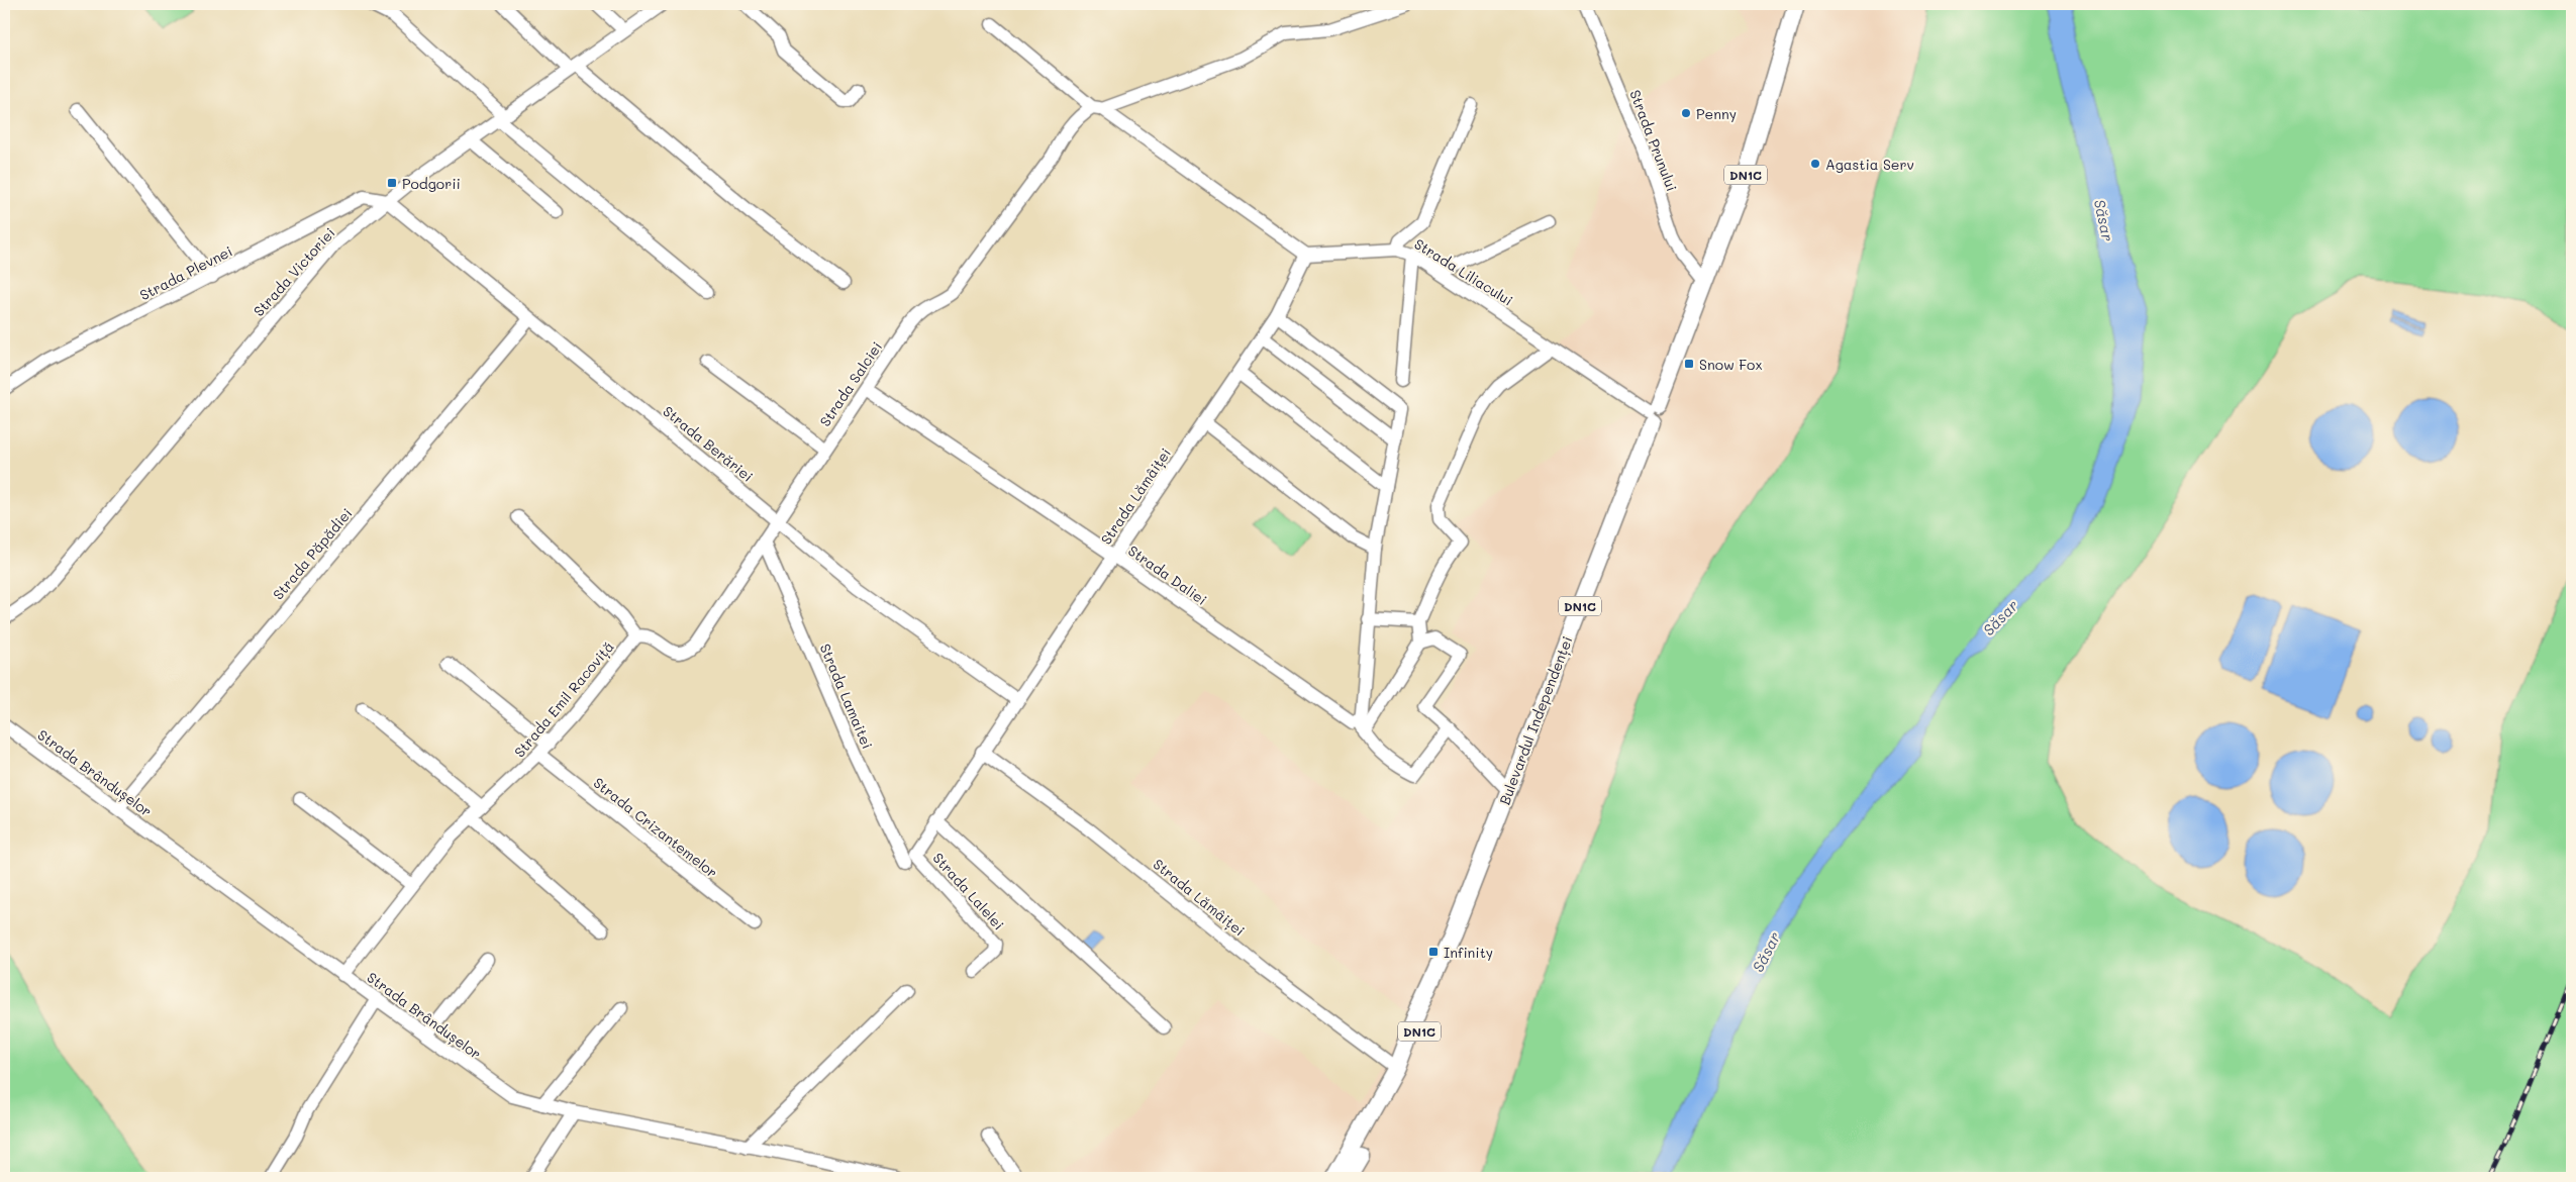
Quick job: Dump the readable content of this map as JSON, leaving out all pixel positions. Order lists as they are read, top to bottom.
{
  "streets": {
    "main road": ["DN1C", "Bulevardul Independenței"],
    "street": [
      "Strada Prunului",
      "Strada Victoriei",
      "Strada Liliacului",
      "Strada Plevnei",
      "Strada Salciei",
      "Strada Berăriei",
      "Strada Lămâiței",
      "Strada Păpădiei",
      "Strada Daliei",
      "Strada Lamaitei",
      "Strada Emil Racoviță",
      "Strada Brândușelor",
      "Strada Crizantemelor",
      "Strada Lalelei"
    ]
  },
  "crossings": [
    ["Strada Prunului", "Bulevardul Independenței"],
    ["Strada Victoriei", "Strada Plevnei"],
    ["Strada Victoriei", "Strada Berăriei"],
    ["Strada Liliacului", "Strada Lămâiței"],
    ["Strada Liliacului", "Bulevardul Independenței"],
    ["Strada Plevnei", "Strada Berăriei"],
    ["Strada Salciei", "Strada Berăriei"],
    ["Strada Salciei", "Strada Daliei"],
    ["Strada Salciei", "Strada Lamaitei"],
    ["Strada Salciei", "Strada Emil Racoviță"],
    ["Strada Berăriei", "Strada Lămâiței"],
    ["Strada Berăriei", "Strada Păpădiei"],
    ["Strada Lămâiței", "Strada Daliei"],
    ["Strada Lămâiței", "Strada Lamaitei"],
    ["Strada Lămâiței", "Bulevardul Independenței"],
    ["Strada Lămâiței", "Strada Lalelei"],
    ["Strada Păpădiei", "Strada Brândușelor"],
    ["Strada Lamaitei", "Strada Lalelei"],
    ["Strada Emil Racoviță", "Strada Brândușelor"],
    ["Strada Emil Racoviță", "Strada Crizantemelor"]
  ],
  "water": ["Săsar"],
  "places": {
    "other": ["Penny", "Agastia Serv"],
    "transit": ["Podgorii", "Snow Fox", "Infinity"]
  }
}
